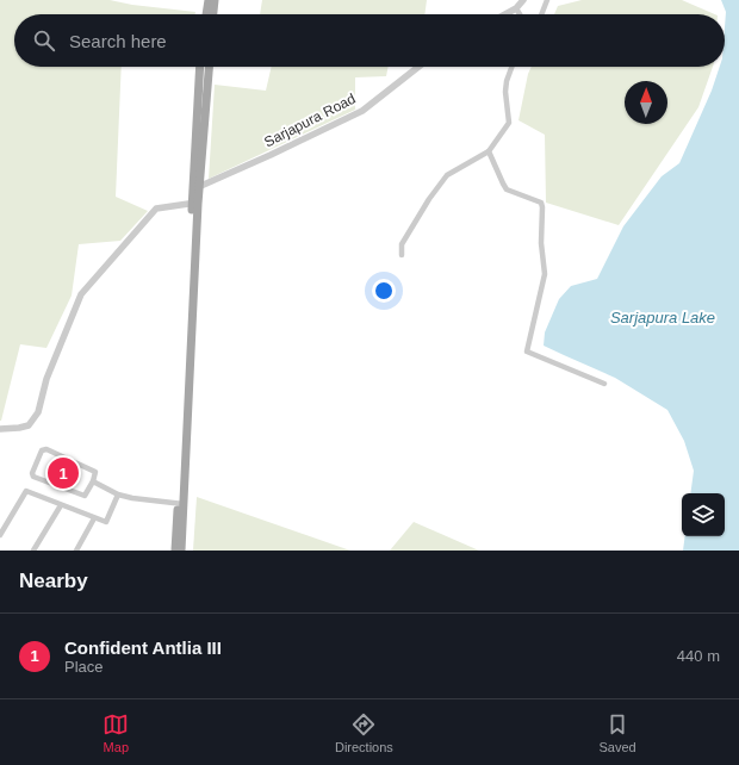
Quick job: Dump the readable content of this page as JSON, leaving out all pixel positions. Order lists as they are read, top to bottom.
{
  "streets": {
    "street": ["Sarjapura Road"]
  },
  "water": ["Sarjapura Lake"],
  "north": "top",
  "page": {
    "search": "Search here",
    "pins": "1",
    "heading": "Nearby",
    "list": [
      {
        "mark": "1",
        "name": "Confident Antlia III",
        "note": "Place",
        "value": "440 m"
      }
    ],
    "nav": ["Map", "Directions", "Saved"]
  }
}
